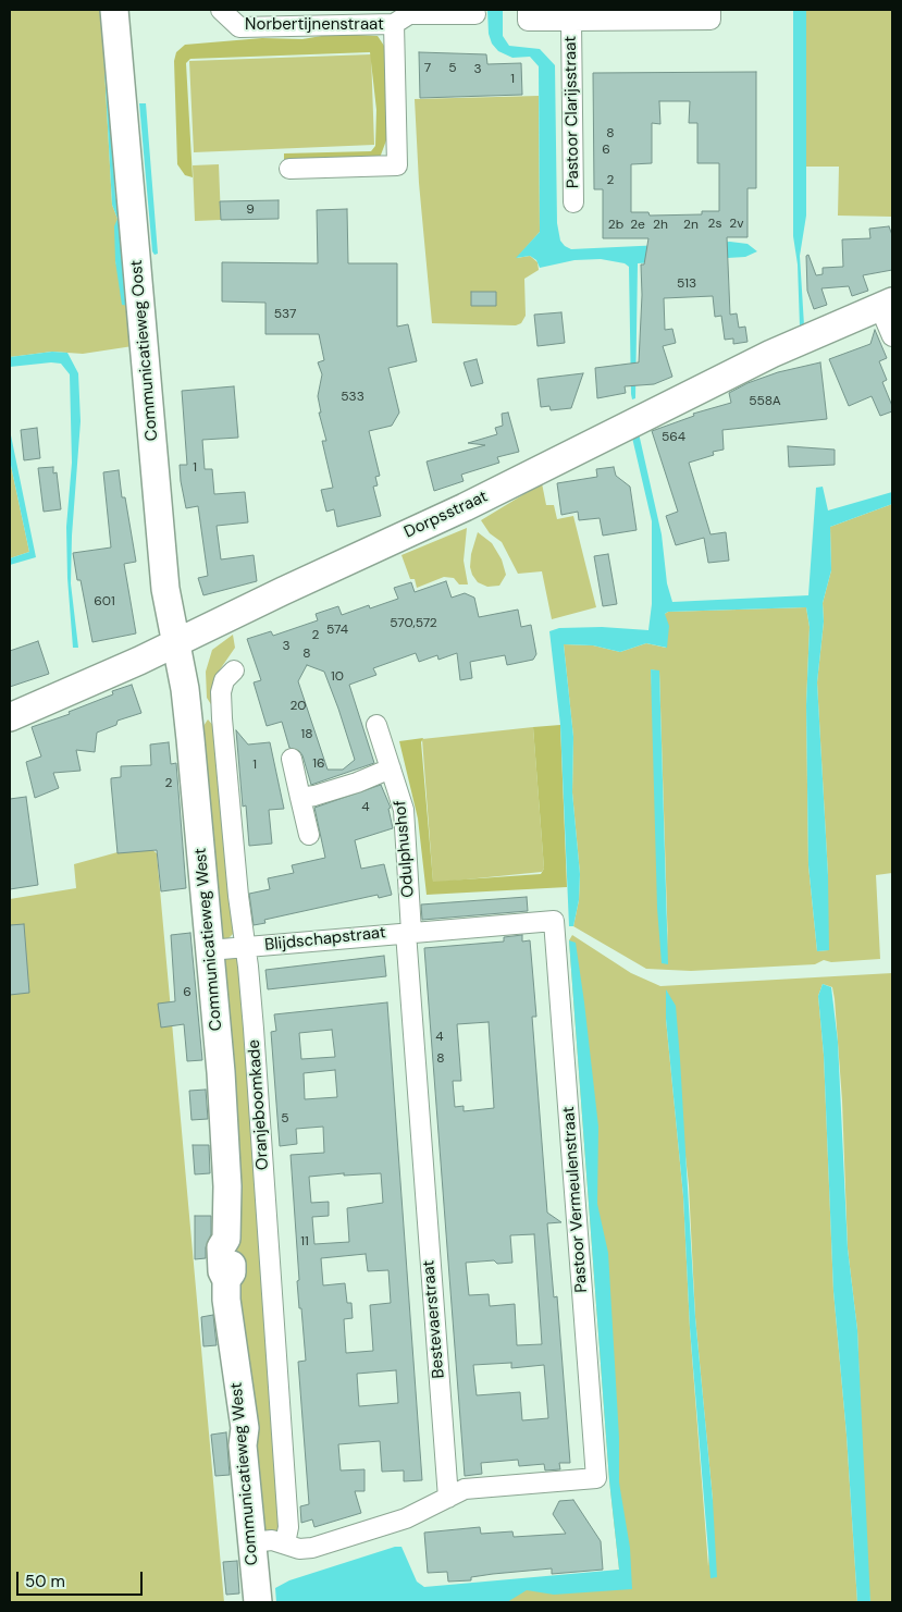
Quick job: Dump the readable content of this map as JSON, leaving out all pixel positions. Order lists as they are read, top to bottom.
{
  "streets": {
    "street": [
      "Norbertijnenstraat",
      "Pastoor Clarijsstraat",
      "Communicatieweg Oost",
      "Dorpsstraat",
      "Odulphushof",
      "Communicatieweg West",
      "Blijdschapstraat",
      "Oranjeboomkade",
      "Pastoor Vermeulenstraat",
      "Bestevaerstraat"
    ]
  },
  "crossings": [
    ["Communicatieweg Oost", "Dorpsstraat"],
    ["Communicatieweg Oost", "Communicatieweg West"],
    ["Dorpsstraat", "Communicatieweg West"],
    ["Odulphushof", "Blijdschapstraat"],
    ["Odulphushof", "Pastoor Vermeulenstraat"],
    ["Odulphushof", "Bestevaerstraat"],
    ["Communicatieweg West", "Blijdschapstraat"],
    ["Blijdschapstraat", "Oranjeboomkade"],
    ["Blijdschapstraat", "Pastoor Vermeulenstraat"],
    ["Blijdschapstraat", "Bestevaerstraat"],
    ["Pastoor Vermeulenstraat", "Bestevaerstraat"]
  ],
  "house_numbers": [
    "7",
    "5",
    "3",
    "1",
    "8",
    "6",
    "2",
    "9",
    "2s",
    "2v",
    "2b",
    "2e",
    "2h",
    "2n",
    "513",
    "537",
    "533",
    "558A",
    "564",
    "1",
    "601",
    "570,572",
    "574",
    "2",
    "3",
    "8",
    "10",
    "20",
    "18",
    "16",
    "1",
    "2",
    "4",
    "6",
    "4",
    "8",
    "5",
    "11"
  ],
  "scale_bar": "50 m"
}
